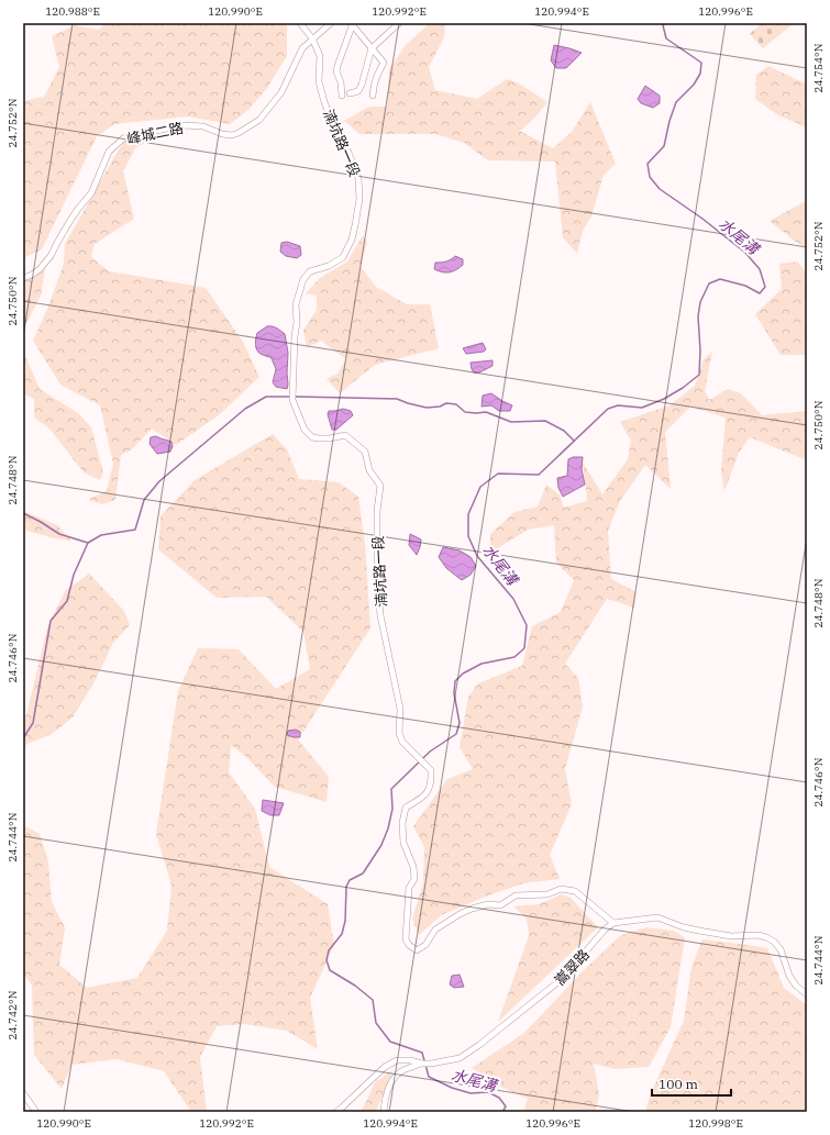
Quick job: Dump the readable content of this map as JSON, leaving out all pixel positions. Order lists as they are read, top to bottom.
{
  "streets": {
    "street": ["峰城二路", "湳坑路一段", "嵩翠路"]
  },
  "crossings": [
    ["峰城二路", "湳坑路一段"],
    ["湳坑路一段", "嵩翠路"]
  ],
  "water": ["水尾溝"],
  "scale_bar": "100 m",
  "coordinates": [
    "120.988°E",
    "120.990°E",
    "120.992°E",
    "120.994°E",
    "120.996°E",
    "24.754°N",
    "24.752°N",
    "24.750°N",
    "24.748°N",
    "24.746°N",
    "24.744°N",
    "24.742°N",
    "120.998°E"
  ]
}
